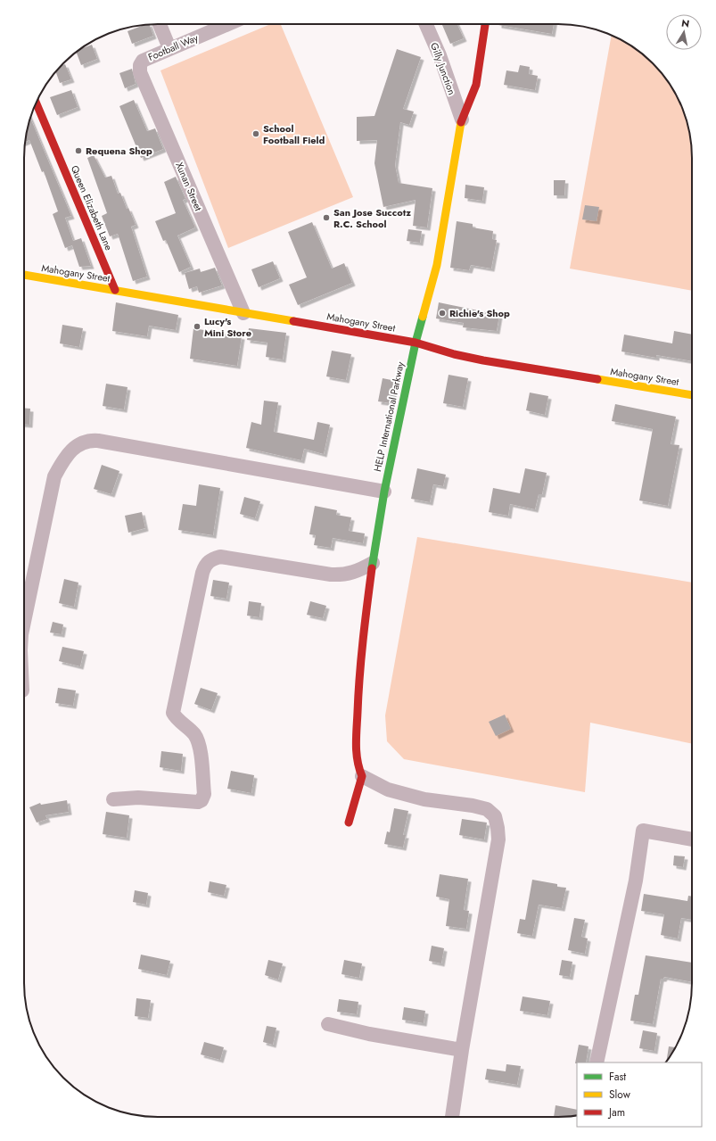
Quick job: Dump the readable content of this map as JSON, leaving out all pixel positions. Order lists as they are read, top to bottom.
{
  "streets": {
    "street": [
      "Football Way",
      "Gilly Junction",
      "Xunan Street",
      "Queen Elizabeth Lane",
      "Mahogany Street",
      "HELP International Parkway"
    ]
  },
  "crossings": [
    ["Football Way", "Xunan Street"],
    ["Gilly Junction", "HELP International Parkway"],
    ["Xunan Street", "Mahogany Street"],
    ["Queen Elizabeth Lane", "Mahogany Street"],
    ["Mahogany Street", "HELP International Parkway"]
  ],
  "places": [
    "School Football Field",
    "Requena Shop",
    "San Jose Succotz R.C. School",
    "Richie's Shop",
    "Lucy's Mini Store"
  ],
  "legend": ["Fast", "Slow", "Jam"],
  "north": "top"
}
